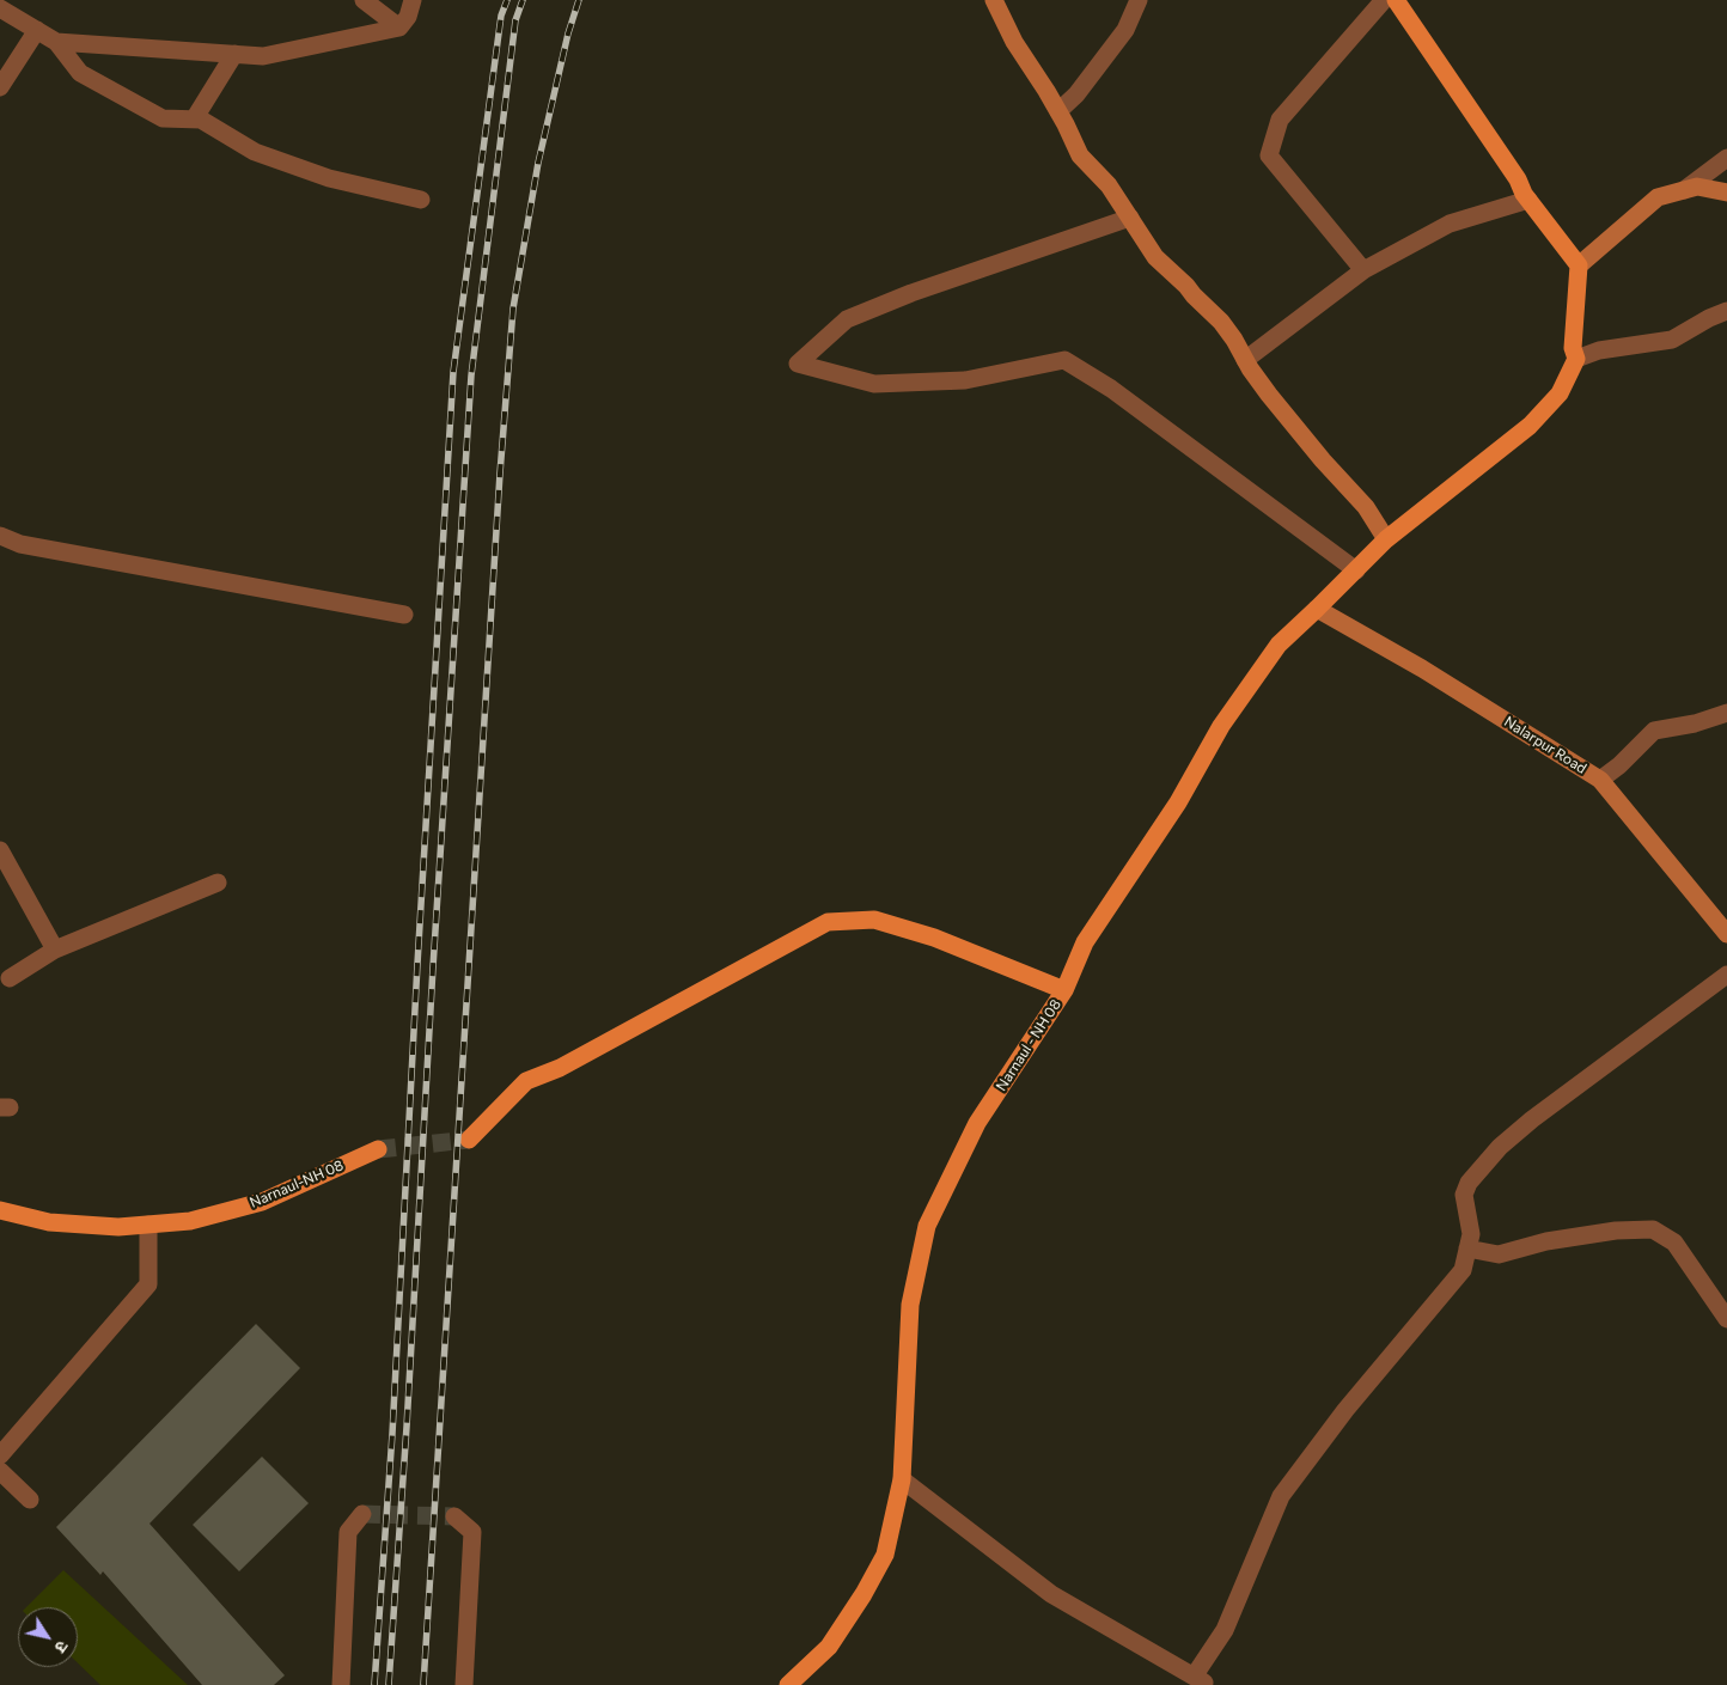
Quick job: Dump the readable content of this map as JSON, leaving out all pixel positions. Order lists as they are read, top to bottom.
{
  "streets": {
    "main road": ["Narnaul - NH 08", "Narnaul-NH 08"],
    "street": ["Nalarpur Road"]
  },
  "north": "bottom right"
}
